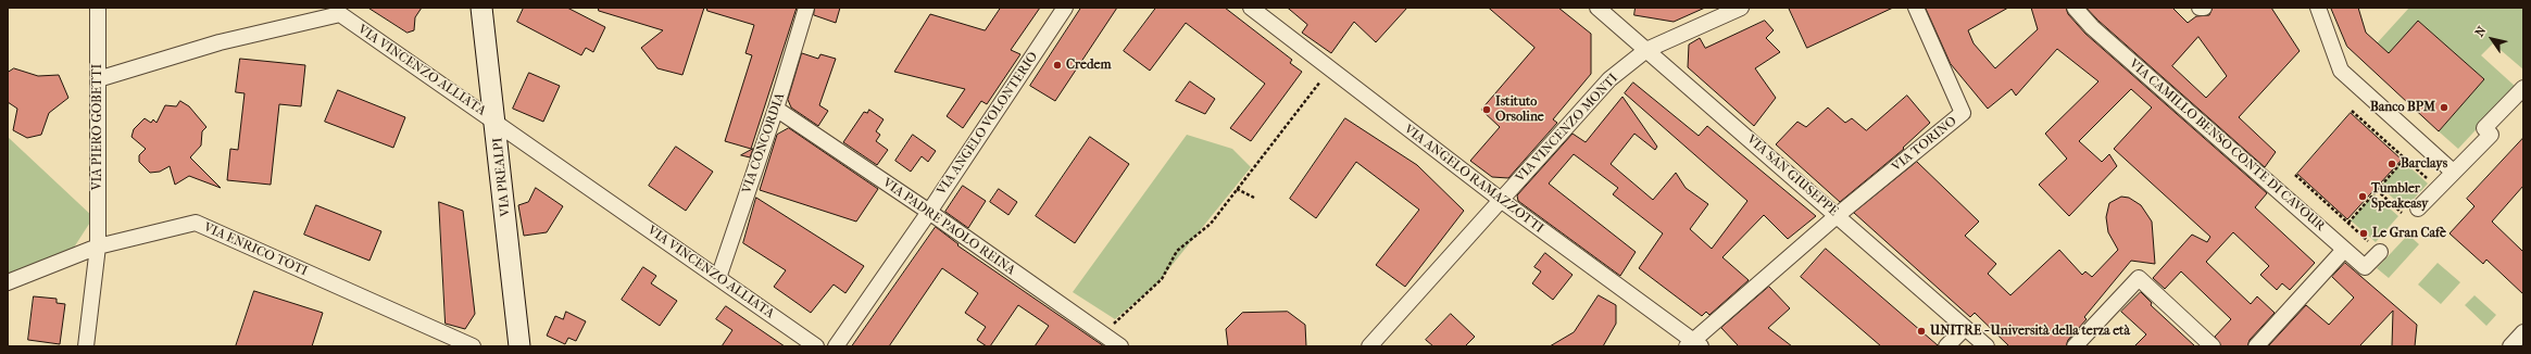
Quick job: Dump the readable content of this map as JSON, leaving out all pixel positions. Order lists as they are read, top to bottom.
{
  "streets": {
    "street": [
      "VIA VINCENZO ALLIATA",
      "VIA ANGELO VOLONTERIO",
      "VIA PIERO GOBETTI",
      "VIA VINCENZO MONTI",
      "VIA CONCORDIA",
      "VIA TORINO",
      "VIA CAMILLO BENSO CONTE DI CAVOUR",
      "VIA SAN GIUSEPPE",
      "VIA PREALPI",
      "VIA ANGELO RAMAZZOTTI",
      "VIA PADRE PAOLO REINA",
      "VIA ENRICO TOTI"
    ]
  },
  "crossings": [
    ["VIA VINCENZO ALLIATA", "VIA PIERO GOBETTI"],
    ["VIA VINCENZO ALLIATA", "VIA CONCORDIA"],
    ["VIA VINCENZO ALLIATA", "VIA PREALPI"],
    ["VIA ANGELO VOLONTERIO", "VIA PADRE PAOLO REINA"],
    ["VIA PIERO GOBETTI", "VIA ENRICO TOTI"],
    ["VIA VINCENZO MONTI", "VIA SAN GIUSEPPE"],
    ["VIA VINCENZO MONTI", "VIA ANGELO RAMAZZOTTI"],
    ["VIA CONCORDIA", "VIA PADRE PAOLO REINA"],
    ["VIA TORINO", "VIA SAN GIUSEPPE"]
  ],
  "places": [
    "Credem",
    "Banco BPM",
    "Istituto Orsoline",
    "Barclays",
    "Tumbler Speakeasy",
    "Le Gran Cafè",
    "UNITRE - Università della terza età"
  ],
  "north": "top left"
}
